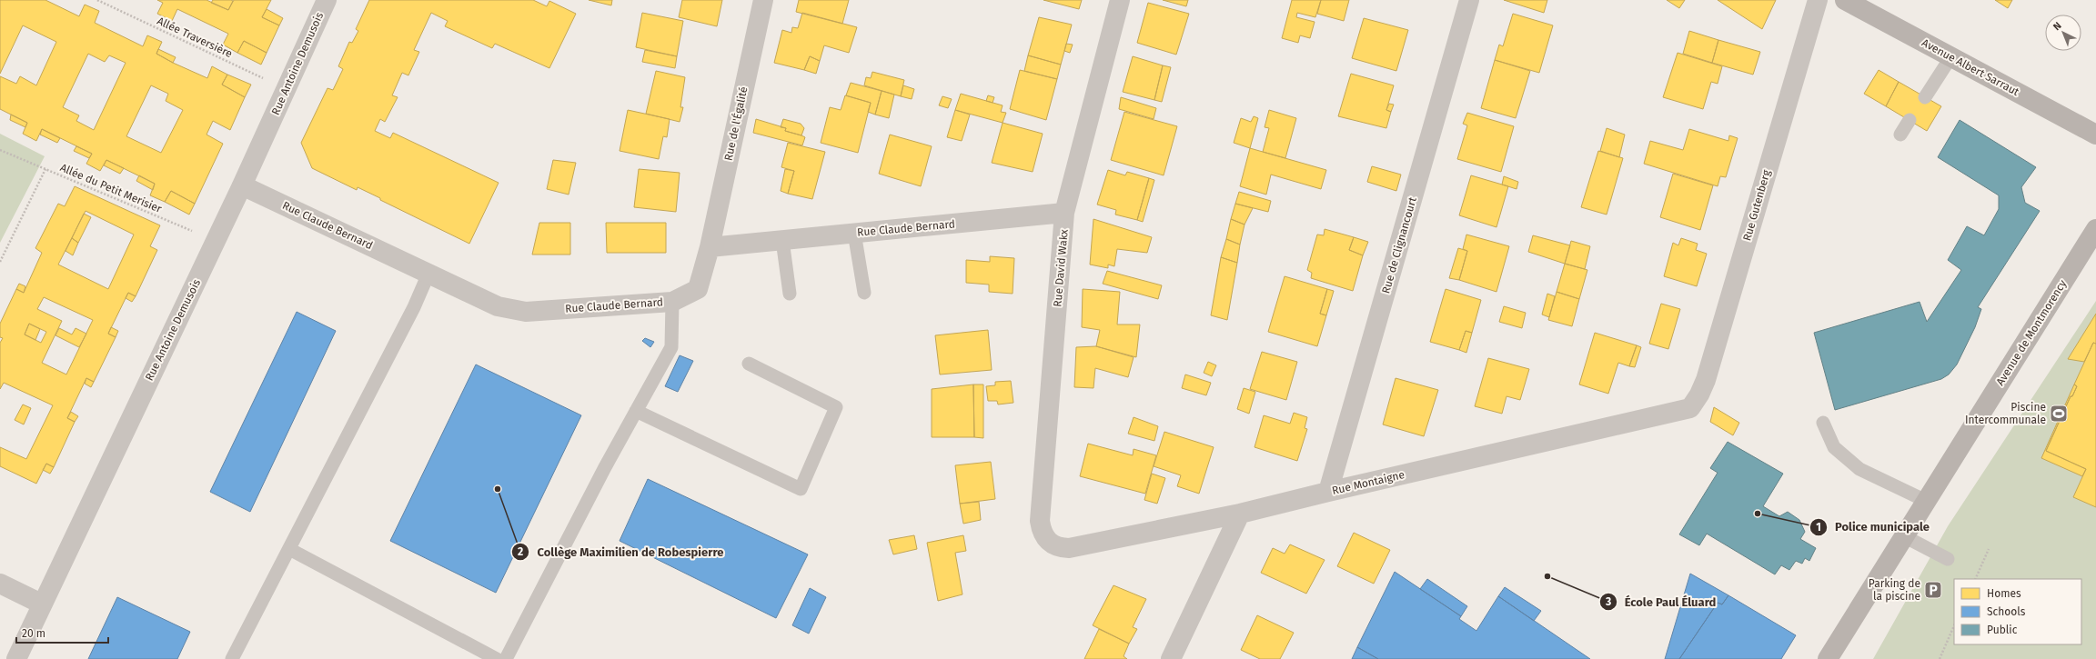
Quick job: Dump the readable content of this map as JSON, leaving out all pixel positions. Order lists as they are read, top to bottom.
{
  "streets": {
    "street": [
      "Rue Antoine Demusois",
      "Avenue Albert Sarraut",
      "Rue de l'Égalité",
      "Rue Gutenberg",
      "Rue Claude Bernard",
      "Rue de Clignancourt",
      "Rue David Wakx",
      "Avenue de Montmorency",
      "Rue Montaigne"
    ],
    "path": ["Allée Traversière", "Allée du Petit Merisier"]
  },
  "crossings": [
    ["Allée Traversière", "Rue Antoine Demusois"],
    ["Rue Antoine Demusois", "Allée du Petit Merisier"],
    ["Rue Antoine Demusois", "Rue Claude Bernard"],
    ["Rue de l'Égalité", "Rue Claude Bernard"],
    ["Rue Gutenberg", "Rue Montaigne"],
    ["Rue Claude Bernard", "Rue David Wakx"],
    ["Rue de Clignancourt", "Rue Montaigne"],
    ["Rue David Wakx", "Rue Montaigne"]
  ],
  "places": {
    "sports": ["Piscine Intercommunale"],
    "other": ["Collège Maximilien de Robespierre", "Police municipale", "École Paul Éluard"],
    "parking": ["Parking de la piscine"]
  },
  "legend": ["Homes", "Schools", "Public"],
  "scale_bar": "20 m",
  "north": "top left"
}
